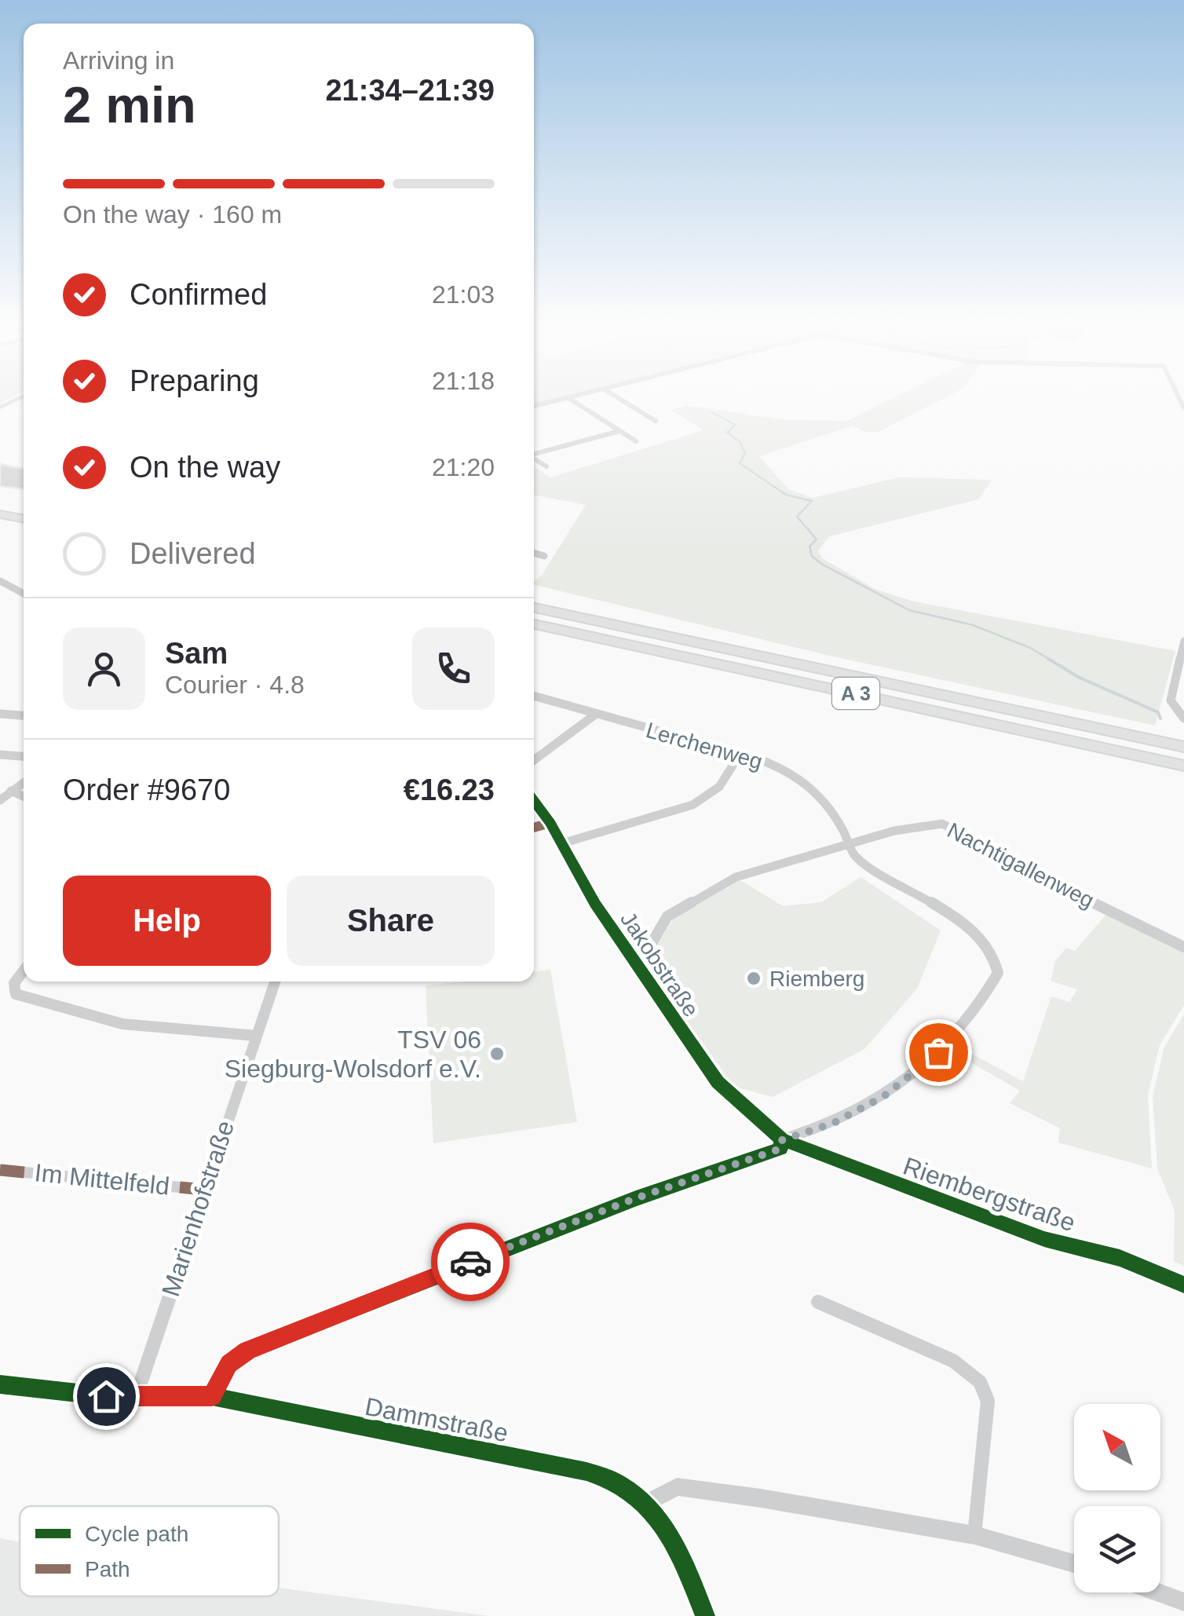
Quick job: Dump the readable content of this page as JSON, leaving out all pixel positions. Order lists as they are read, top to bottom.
{
  "streets": {
    "highway": ["A 3"],
    "street": [
      "Lerchenweg",
      "Nachtigallenweg",
      "Jakobstraße",
      "Im Mittelfeld",
      "Riembergstraße",
      "Marienhofstraße",
      "Dammstraße"
    ]
  },
  "crossings": [
    ["Lerchenweg", "Nachtigallenweg"],
    ["Lerchenweg", "Jakobstraße"],
    ["Lerchenweg", "Riembergstraße"],
    ["Nachtigallenweg", "Jakobstraße"],
    ["Jakobstraße", "Riembergstraße"],
    ["Im Mittelfeld", "Marienhofstraße"]
  ],
  "places": ["Riemberg", "TSV 06 Siegburg-Wolsdorf e.V."],
  "legend": ["Cycle path", "Path"],
  "north": "top left",
  "page": {
    "heading": ["2 min", "Arriving in", "21:34–21:39"],
    "panel": [
      "Sam",
      "Courier · 4.8",
      "Order #9670",
      "€16.23"
    ],
    "bar": "On the way · 160 m",
    "list": [
      ["Confirmed", "21:03"],
      ["Preparing", "21:18"],
      ["On the way", "21:20"],
      "Delivered"
    ],
    "buttons": ["Help", "Share"]
  }
}
